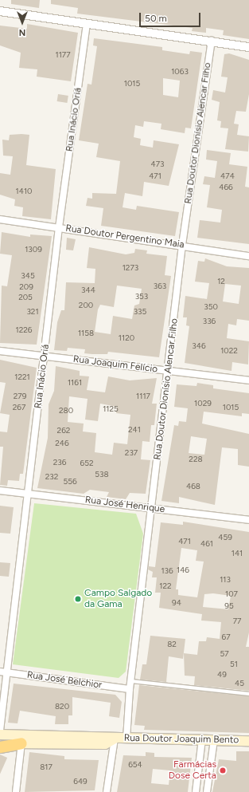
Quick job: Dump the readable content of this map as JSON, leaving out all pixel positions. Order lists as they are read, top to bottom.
{
  "streets": {
    "main road": ["Rua Doutor Joaquim Bento"],
    "street": [
      "Rua Inácio Oriá",
      "Rua Doutor Dionísio Alencar Filho",
      "Rua Doutor Pergentino Maia",
      "Rua Joaquim Felício",
      "Rua José Henrique",
      "Rua José Belchior"
    ]
  },
  "crossings": [
    ["Rua Inácio Oriá", "Rua Doutor Pergentino Maia"],
    ["Rua Inácio Oriá", "Rua Joaquim Felício"],
    ["Rua Inácio Oriá", "Rua José Henrique"],
    ["Rua Inácio Oriá", "Rua José Belchior"],
    ["Rua Doutor Dionísio Alencar Filho", "Rua Doutor Pergentino Maia"],
    ["Rua Doutor Dionísio Alencar Filho", "Rua Joaquim Felício"],
    ["Rua Doutor Dionísio Alencar Filho", "Rua José Henrique"],
    ["Rua Doutor Dionísio Alencar Filho", "Rua José Belchior"],
    ["Rua Doutor Dionísio Alencar Filho", "Rua Doutor Joaquim Bento"]
  ],
  "places": ["Campo Salgado da Gama", "Farmácias Dose Certa"],
  "house_numbers": [
    "1177",
    "1063",
    "1015",
    "473",
    "471",
    "474",
    "466",
    "1410",
    "1309",
    "1273",
    "345",
    "12",
    "363",
    "209",
    "344",
    "353",
    "205",
    "200",
    "350",
    "321",
    "335",
    "336",
    "1226",
    "1158",
    "1120",
    "346",
    "1022",
    "1221",
    "1161",
    "279",
    "1117",
    "1029",
    "267",
    "1015",
    "1125",
    "280",
    "241",
    "262",
    "246",
    "237",
    "228",
    "236",
    "652",
    "538",
    "232",
    "556",
    "468",
    "459",
    "471",
    "461",
    "141",
    "146",
    "136",
    "113",
    "122",
    "107",
    "94",
    "95",
    "77",
    "67",
    "82",
    "57",
    "51",
    "49",
    "45",
    "820",
    "654",
    "817",
    "649"
  ],
  "scale_bar": "50 m",
  "north": "bottom"
}
